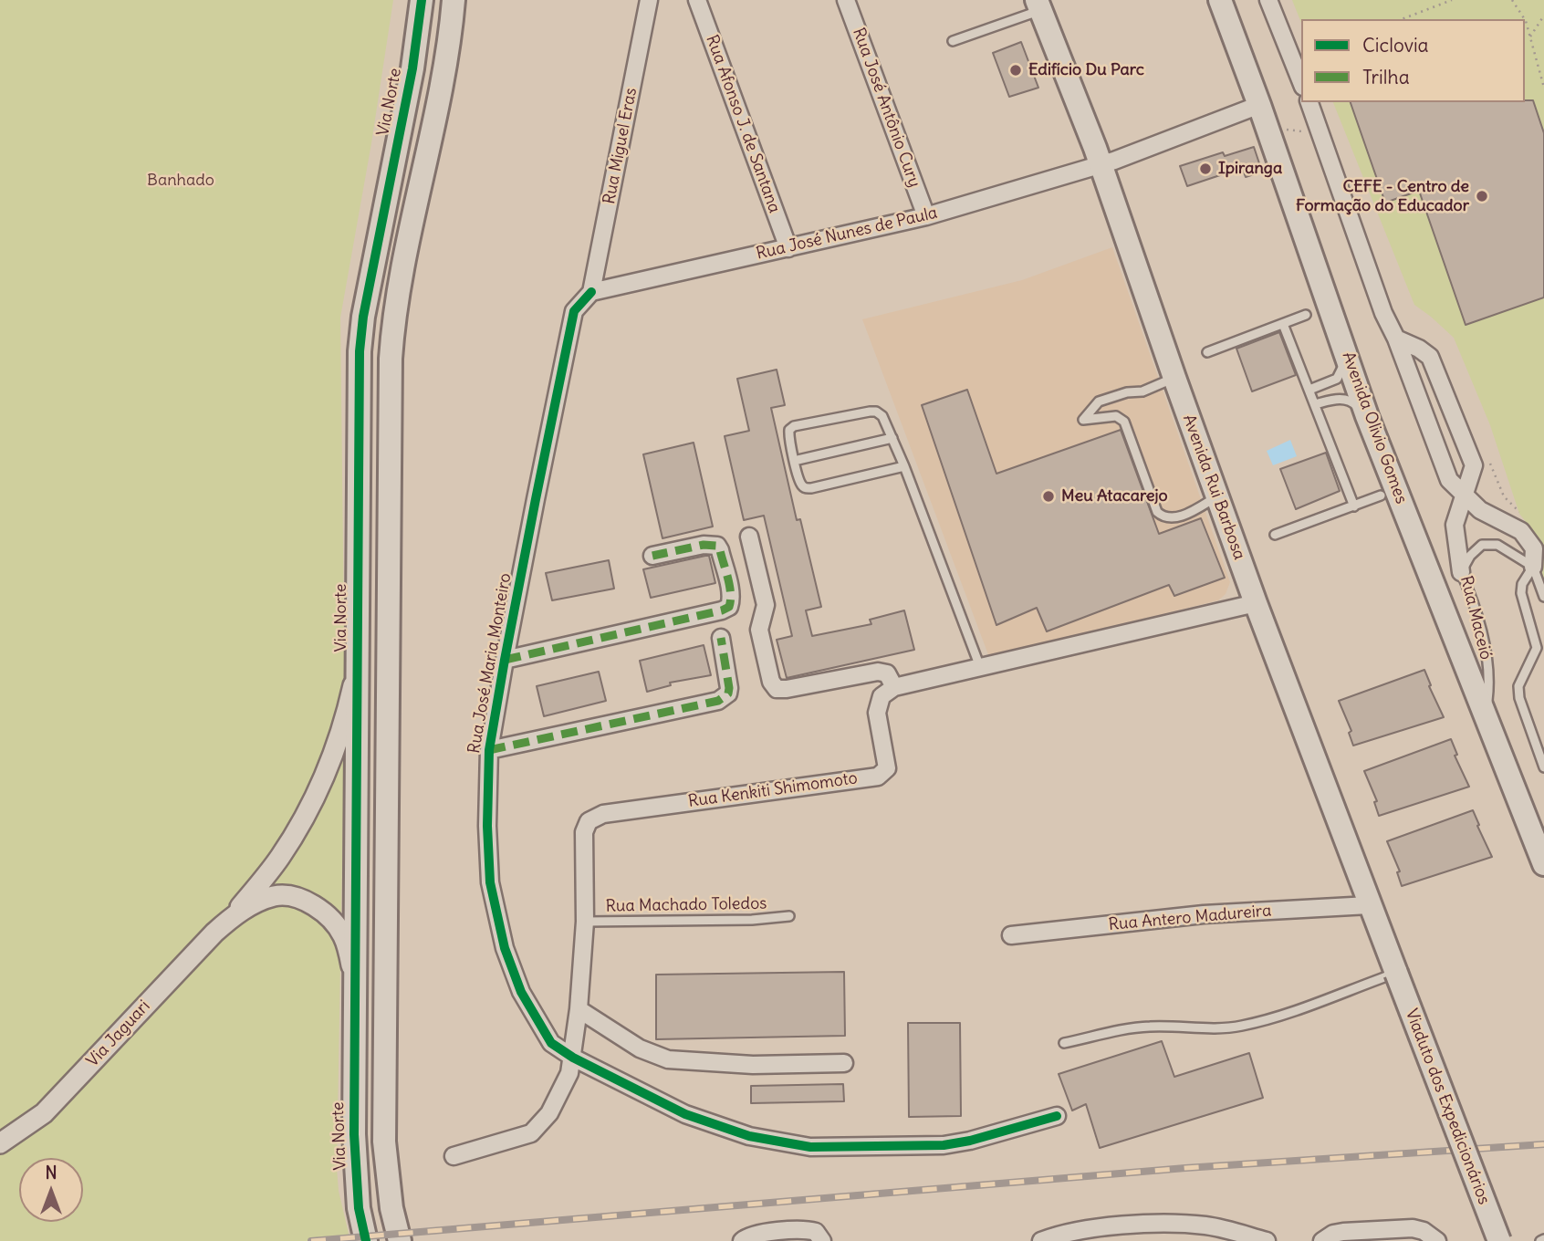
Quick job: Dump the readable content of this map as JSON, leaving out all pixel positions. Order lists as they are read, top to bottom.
{
  "streets": {
    "main road": [
      "Via Norte",
      "Avenida Olivio Gomes",
      "Avenida Rui Barbosa",
      "Viaduto dos Expedicionários"
    ],
    "street": [
      "Rua José Antônio Cury",
      "Rua Afonso J. de Santana",
      "Rua Miguel Eras",
      "Rua José Nunes de Paula",
      "Rua José Maria Monteiro",
      "Rua Kenkiti Shimomoto",
      "Rua Antero Madureira",
      "Via Jaguari"
    ],
    "lane": ["Rua Maceió", "Rua Machado Toledos"]
  },
  "crossings": [
    ["Via Norte", "Via Jaguari"],
    ["Rua José Antônio Cury", "Rua José Nunes de Paula"],
    ["Rua Afonso J. de Santana", "Rua José Nunes de Paula"],
    ["Rua Miguel Eras", "Rua José Nunes de Paula"],
    ["Rua Miguel Eras", "Rua José Maria Monteiro"],
    ["Rua José Nunes de Paula", "Avenida Olivio Gomes"],
    ["Rua José Nunes de Paula", "Avenida Rui Barbosa"],
    ["Rua José Nunes de Paula", "Rua José Maria Monteiro"],
    ["Avenida Olivio Gomes", "Rua Maceió"],
    ["Avenida Rui Barbosa", "Rua Antero Madureira"],
    ["Avenida Rui Barbosa", "Viaduto dos Expedicionários"],
    ["Rua José Maria Monteiro", "Rua Kenkiti Shimomoto"],
    ["Rua Kenkiti Shimomoto", "Rua Machado Toledos"]
  ],
  "parks": ["Banhado"],
  "places": [
    "Edifício Du Parc",
    "Ipiranga",
    "CEFE - Centro de Formação do Educador",
    "Meu Atacarejo"
  ],
  "legend": ["Ciclovia", "Trilha"],
  "north": "top"
}
